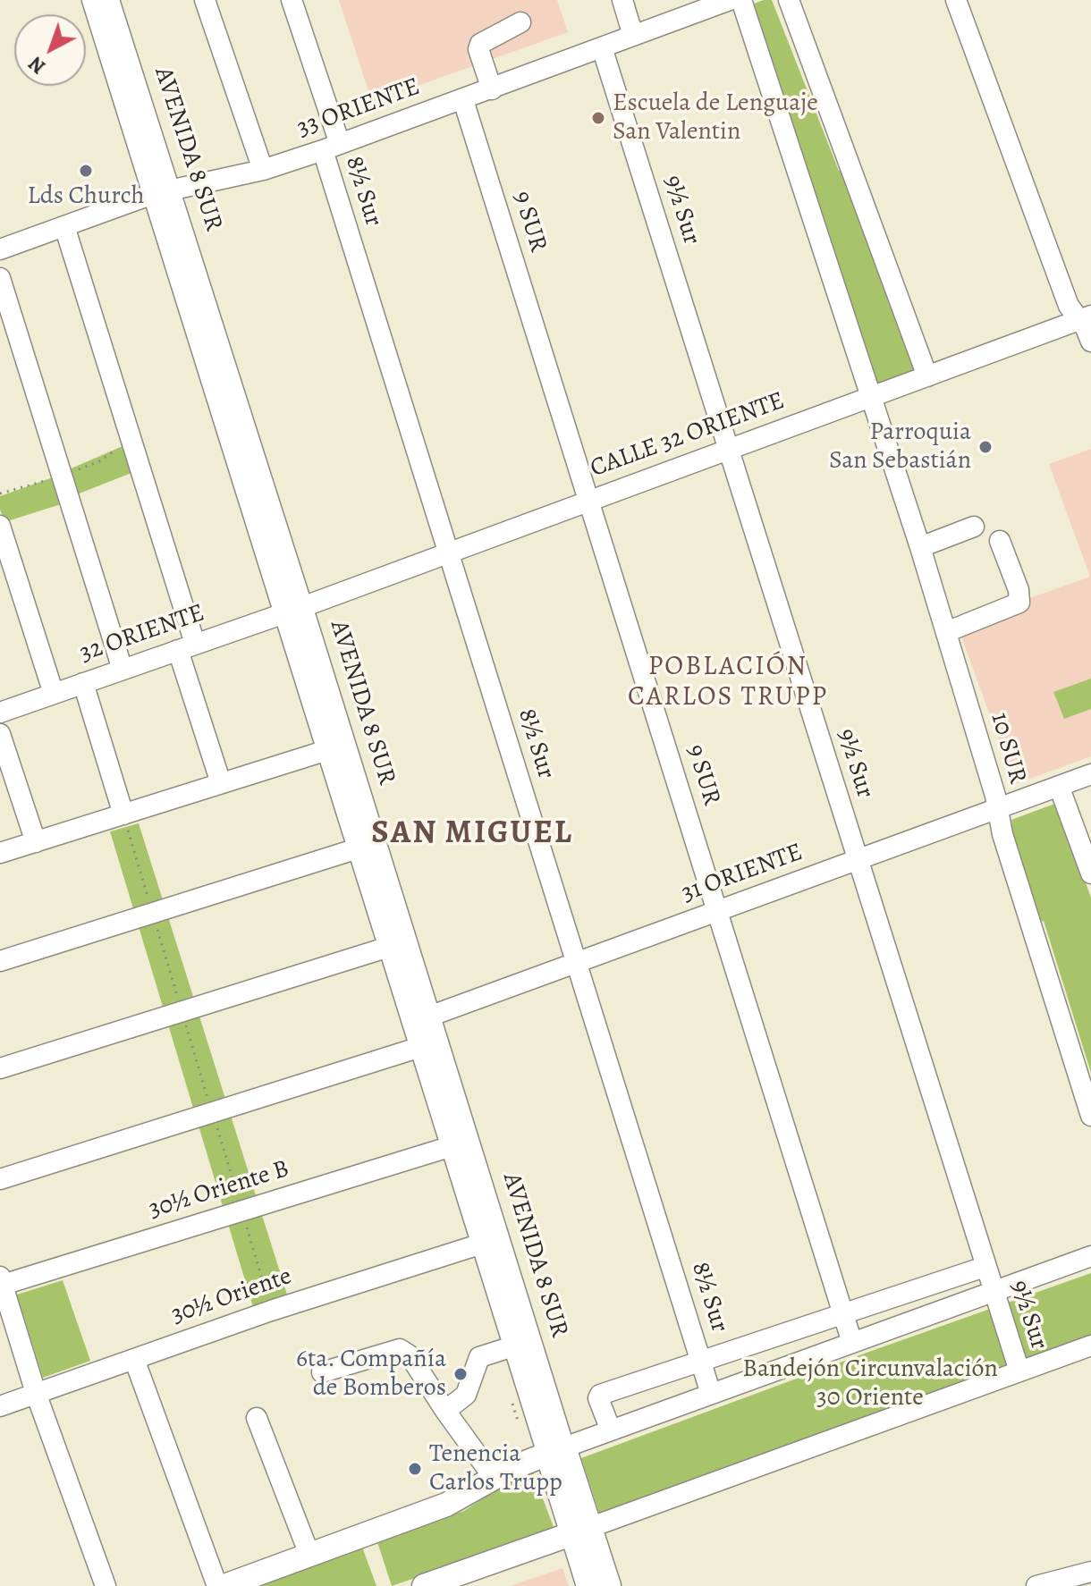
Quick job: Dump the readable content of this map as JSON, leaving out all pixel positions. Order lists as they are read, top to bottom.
{
  "streets": {
    "main road": ["AVENIDA 8 SUR"],
    "street": [
      "33 ORIENTE",
      "8½ Sur",
      "9½ Sur",
      "9 SUR",
      "CALLE 32 ORIENTE",
      "32 ORIENTE",
      "10 SUR",
      "31 ORIENTE",
      "30½ Oriente B",
      "30½ Oriente"
    ]
  },
  "crossings": [
    ["33 ORIENTE", "AVENIDA 8 SUR"],
    ["33 ORIENTE", "8½ Sur"],
    ["33 ORIENTE", "9½ Sur"],
    ["33 ORIENTE", "9 SUR"],
    ["AVENIDA 8 SUR", "CALLE 32 ORIENTE"],
    ["AVENIDA 8 SUR", "32 ORIENTE"],
    ["AVENIDA 8 SUR", "31 ORIENTE"],
    ["AVENIDA 8 SUR", "30½ Oriente B"],
    ["AVENIDA 8 SUR", "30½ Oriente"],
    ["8½ Sur", "CALLE 32 ORIENTE"],
    ["8½ Sur", "31 ORIENTE"],
    ["9½ Sur", "CALLE 32 ORIENTE"],
    ["9½ Sur", "31 ORIENTE"],
    ["9 SUR", "CALLE 32 ORIENTE"],
    ["9 SUR", "31 ORIENTE"],
    ["CALLE 32 ORIENTE", "32 ORIENTE"],
    ["CALLE 32 ORIENTE", "10 SUR"],
    ["10 SUR", "31 ORIENTE"]
  ],
  "districts": ["POBLACIÓN CARLOS TRUPP", "SAN MIGUEL"],
  "parks": ["Bandejón Circunvalación 30 Oriente"],
  "places": [
    "Escuela de Lenguaje San Valentin",
    "Lds Church",
    "Parroquia San Sebastián",
    "6ta. Compañía de Bomberos",
    "Tenencia Carlos Trupp"
  ],
  "north": "bottom left"
}
